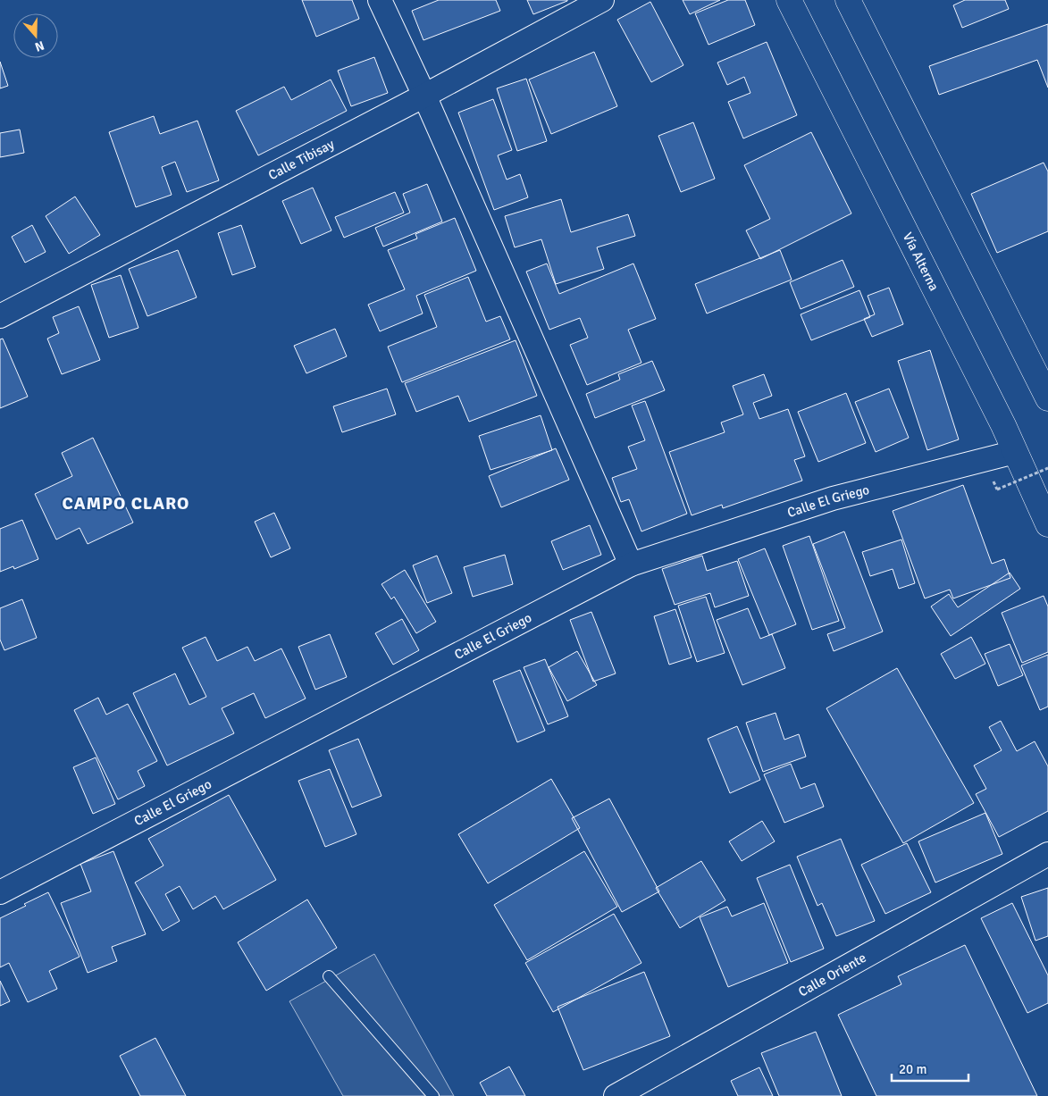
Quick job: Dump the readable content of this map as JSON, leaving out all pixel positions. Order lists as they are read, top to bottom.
{
  "streets": {
    "highway": ["Vía Alterna"],
    "street": ["Calle Tibisay", "Calle El Griego", "Calle Oriente"]
  },
  "crossings": [
    ["Vía Alterna", "Calle El Griego"]
  ],
  "districts": ["CAMPO CLARO"],
  "scale_bar": "20 m",
  "north": "bottom"
}
